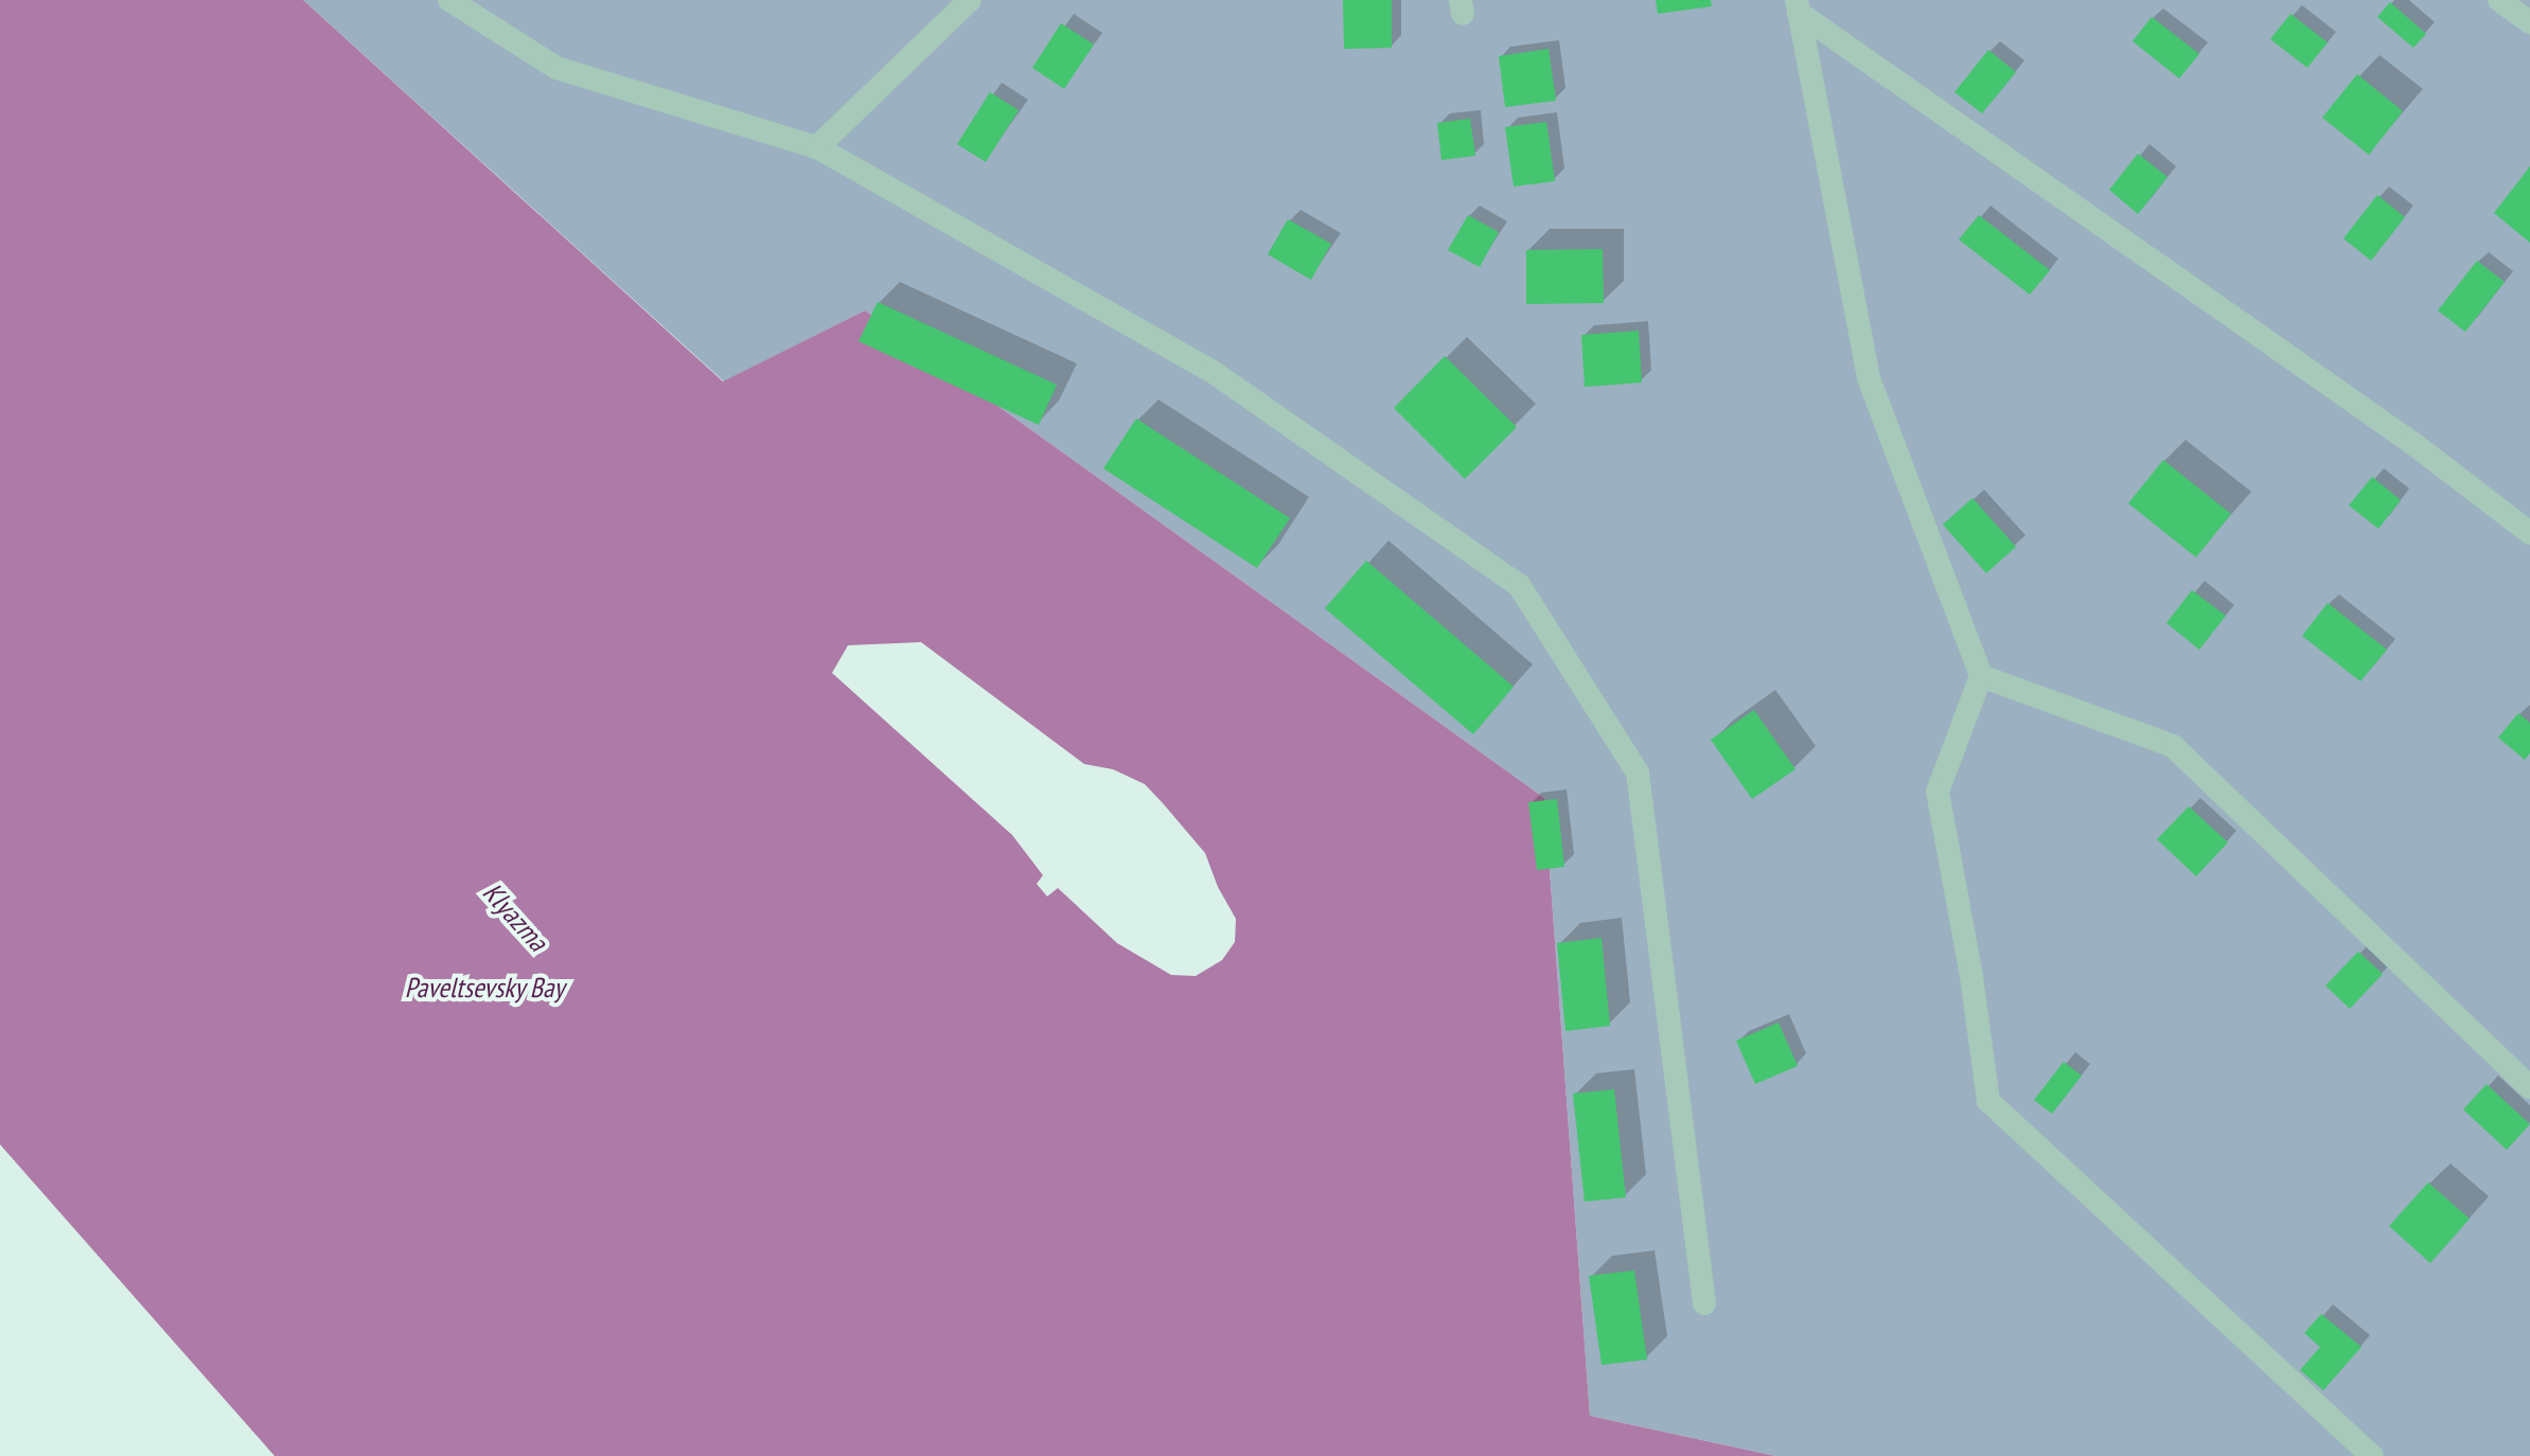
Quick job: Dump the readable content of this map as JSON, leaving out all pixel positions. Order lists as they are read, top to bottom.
{
  "water": ["Klyazma", "Paveltsevsky Bay"]
}
